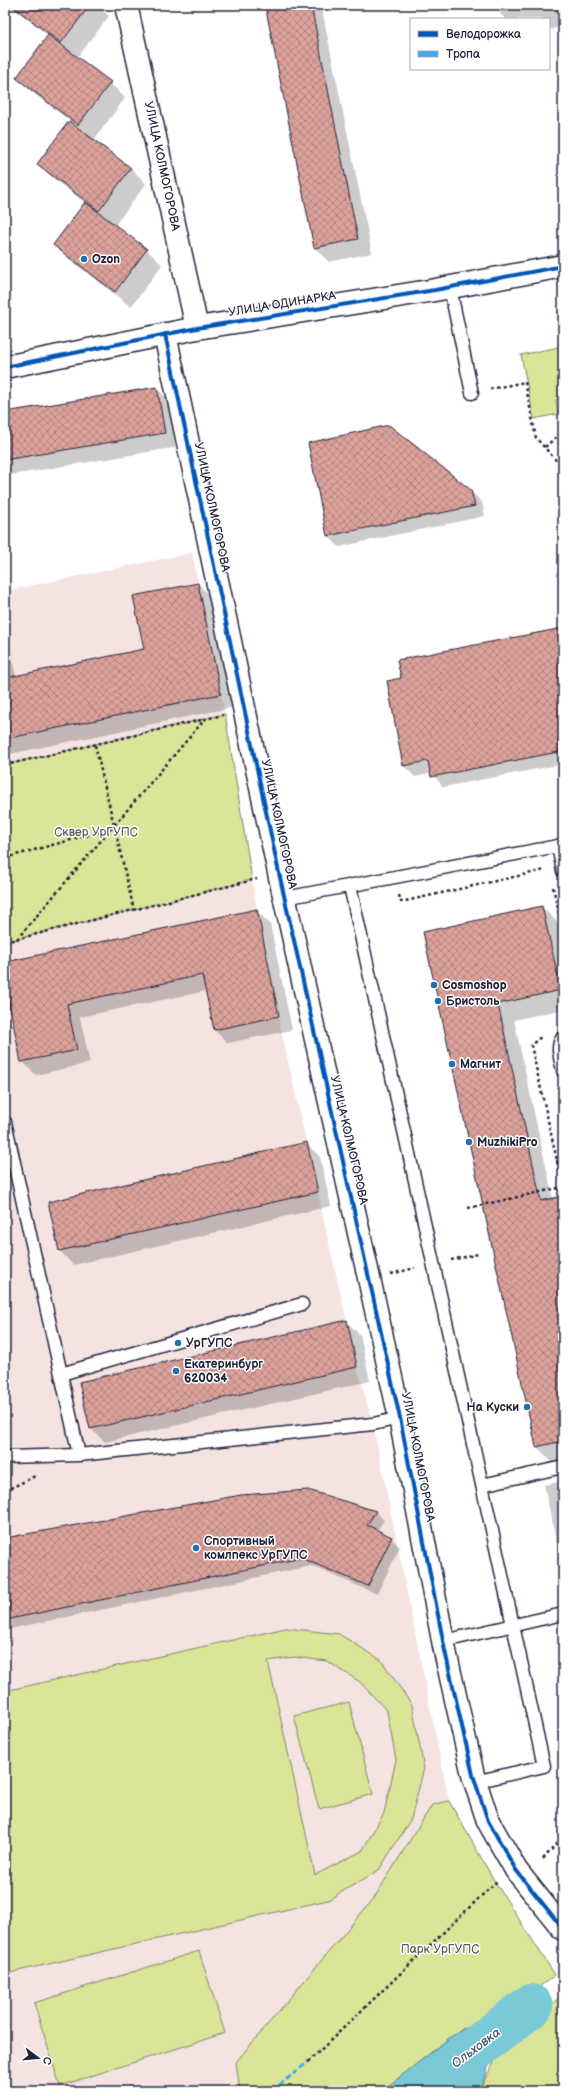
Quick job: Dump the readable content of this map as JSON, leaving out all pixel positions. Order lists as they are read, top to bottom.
{
  "streets": {
    "street": ["УЛИЦА КОЛМОГОРОВА", "УЛИЦА ОДИНАРКА"]
  },
  "crossings": [
    ["УЛИЦА КОЛМОГОРОВА", "УЛИЦА ОДИНАРКА"]
  ],
  "water": ["Ольховка"],
  "parks": ["Сквер УрГУПС", "Парк УрГУПС"],
  "places": [
    "Ozon",
    "Cosmoshop",
    "Бристоль",
    "Магнит",
    "MuzhikiPro",
    "УрГУПС",
    "Екатеринбург 620034",
    "На Куски",
    "Спортивный комлпекс УрГУПС"
  ],
  "legend": ["Велодорожка", "Тропа"],
  "north": "right"
}
